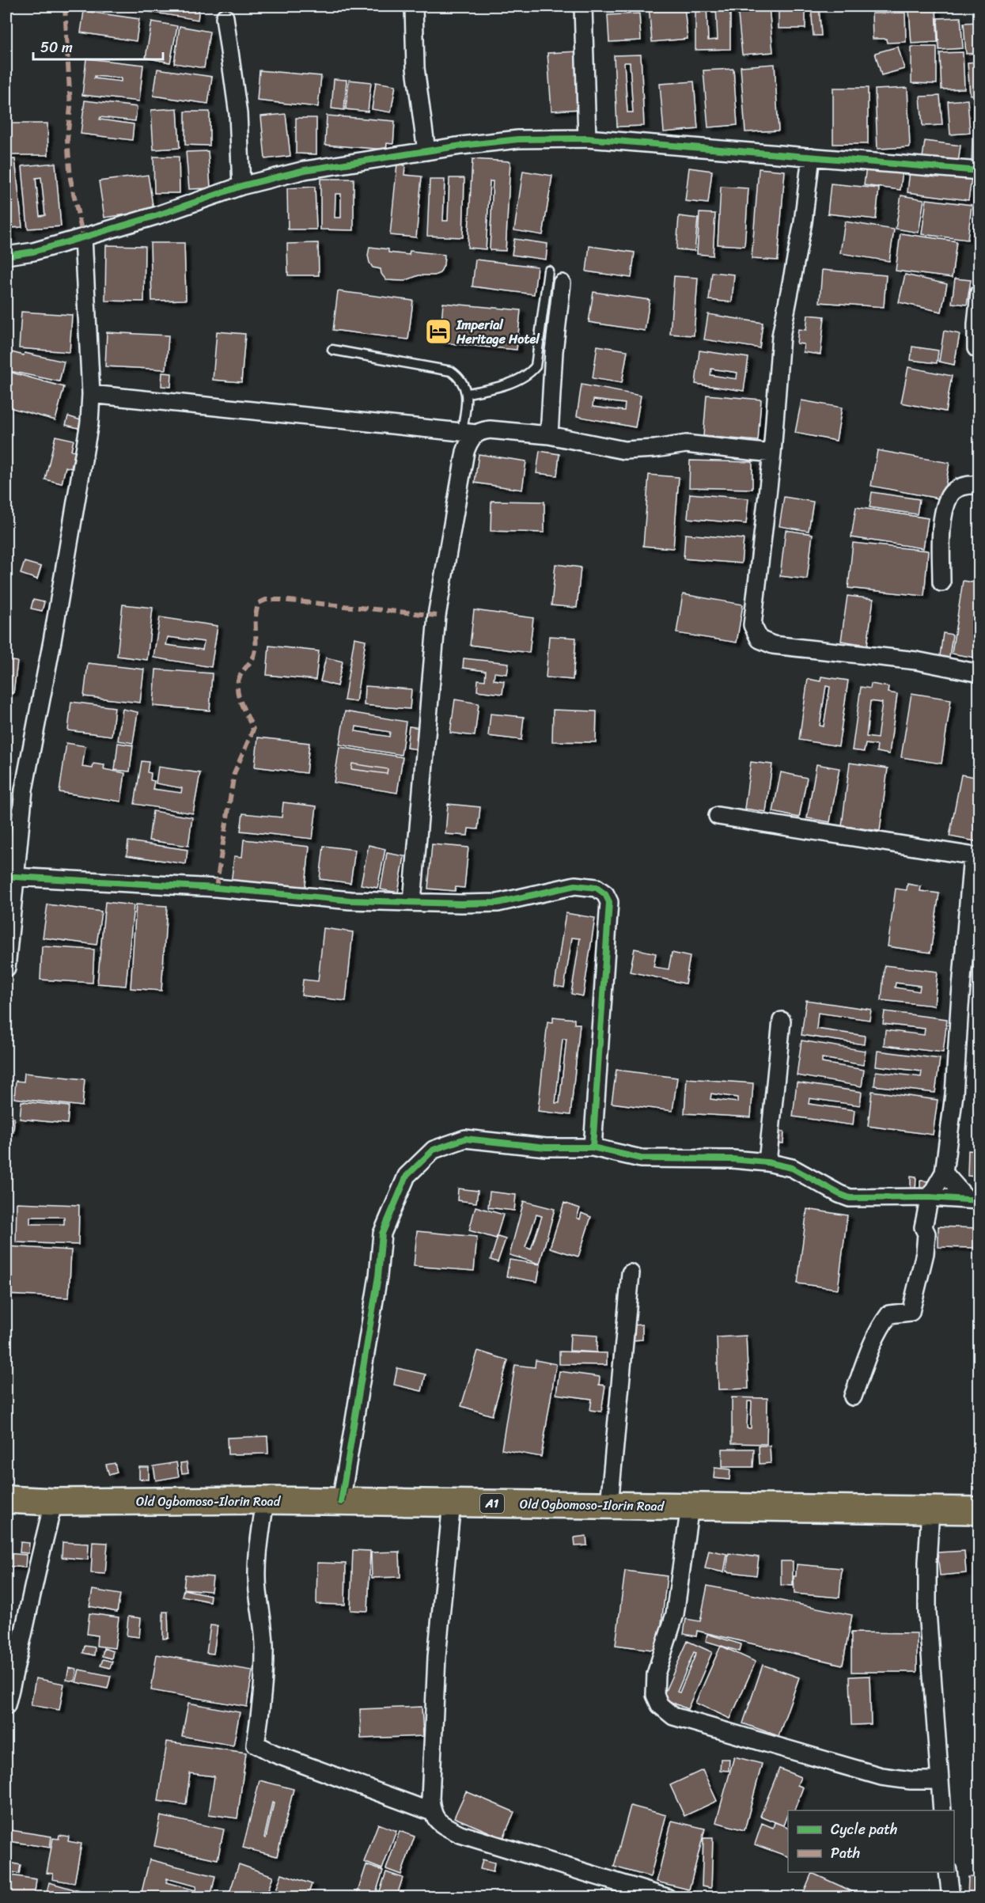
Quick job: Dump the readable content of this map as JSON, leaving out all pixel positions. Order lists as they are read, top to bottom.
{
  "streets": {
    "highway": ["Old Ogbomoso-Ilorin Road", "A1"]
  },
  "places": {
    "hotel": ["Imperial Heritage Hotel"]
  },
  "legend": ["Cycle path", "Path"],
  "scale_bar": "50 m"
}
